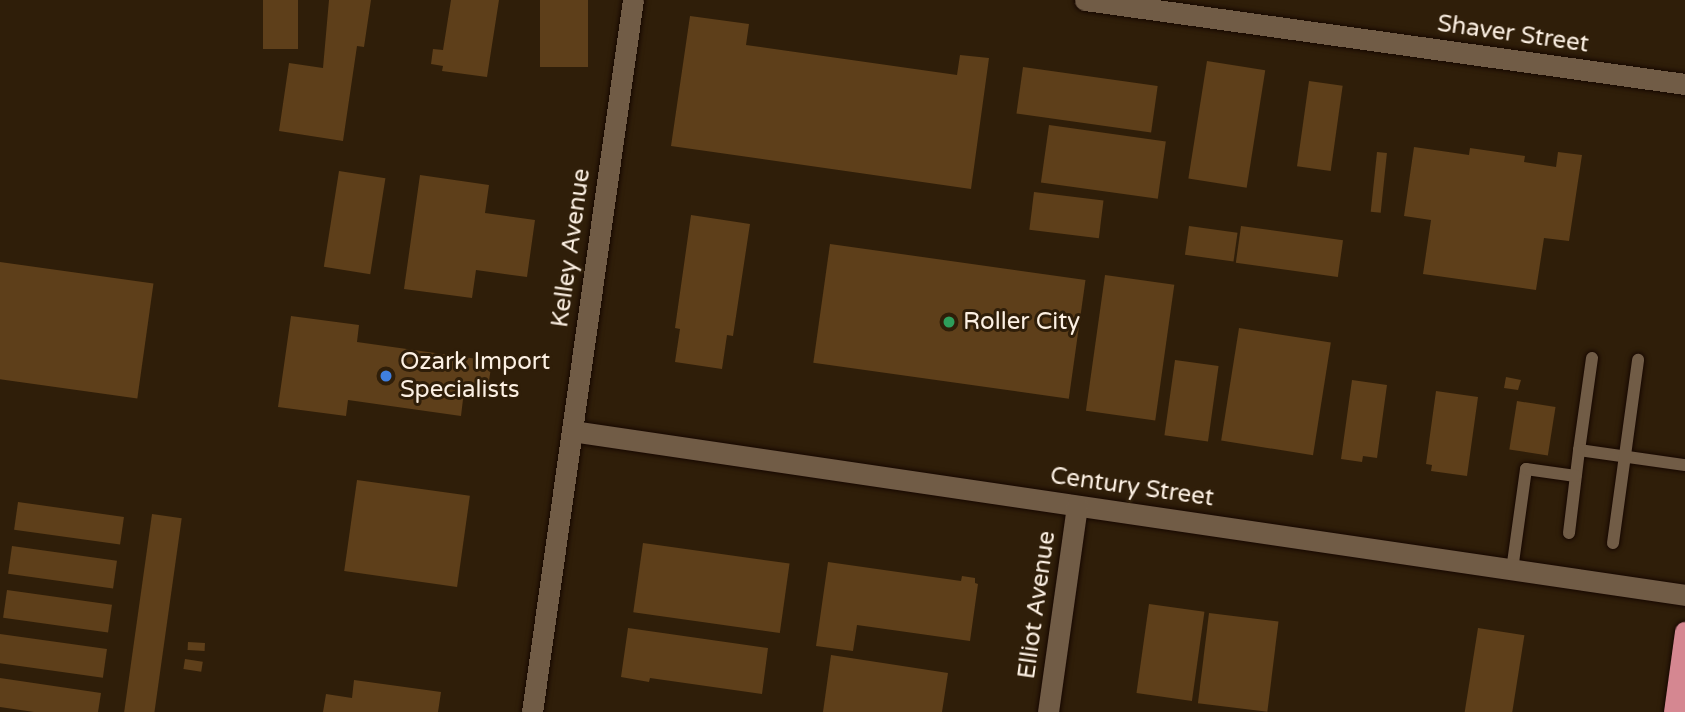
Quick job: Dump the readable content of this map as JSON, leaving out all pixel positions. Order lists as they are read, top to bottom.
{
  "streets": {
    "street": [
      "Shaver Street",
      "Kelley Avenue",
      "Century Street",
      "Elliot Avenue"
    ]
  },
  "crossings": [
    ["Kelley Avenue", "Century Street"],
    ["Century Street", "Elliot Avenue"]
  ],
  "places": ["Roller City", "Ozark Import Specialists"]
}
